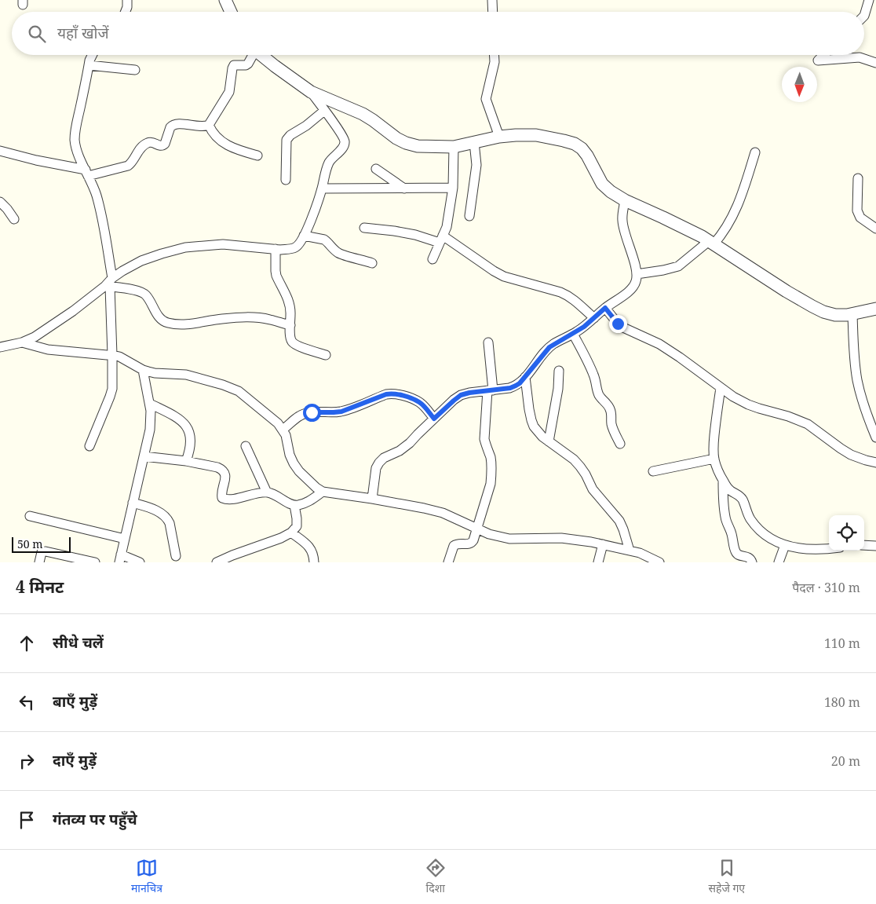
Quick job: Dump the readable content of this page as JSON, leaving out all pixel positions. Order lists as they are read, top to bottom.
{
  "scale_bar": "50 m",
  "north": "bottom",
  "page": {
    "search": "यहाँ खोजें",
    "scale": "50 m",
    "heading": ["4 मिनट", "पैदल · 310 m"],
    "list": [
      ["सीधे चलें", "110 m"],
      ["बाएँ मुड़ें", "180 m"],
      ["दाएँ मुड़ें", "20 m"],
      "गंतव्य पर पहुँचे"
    ],
    "nav": ["मानचित्र", "दिशा", "सहेजे गए"]
  }
}
